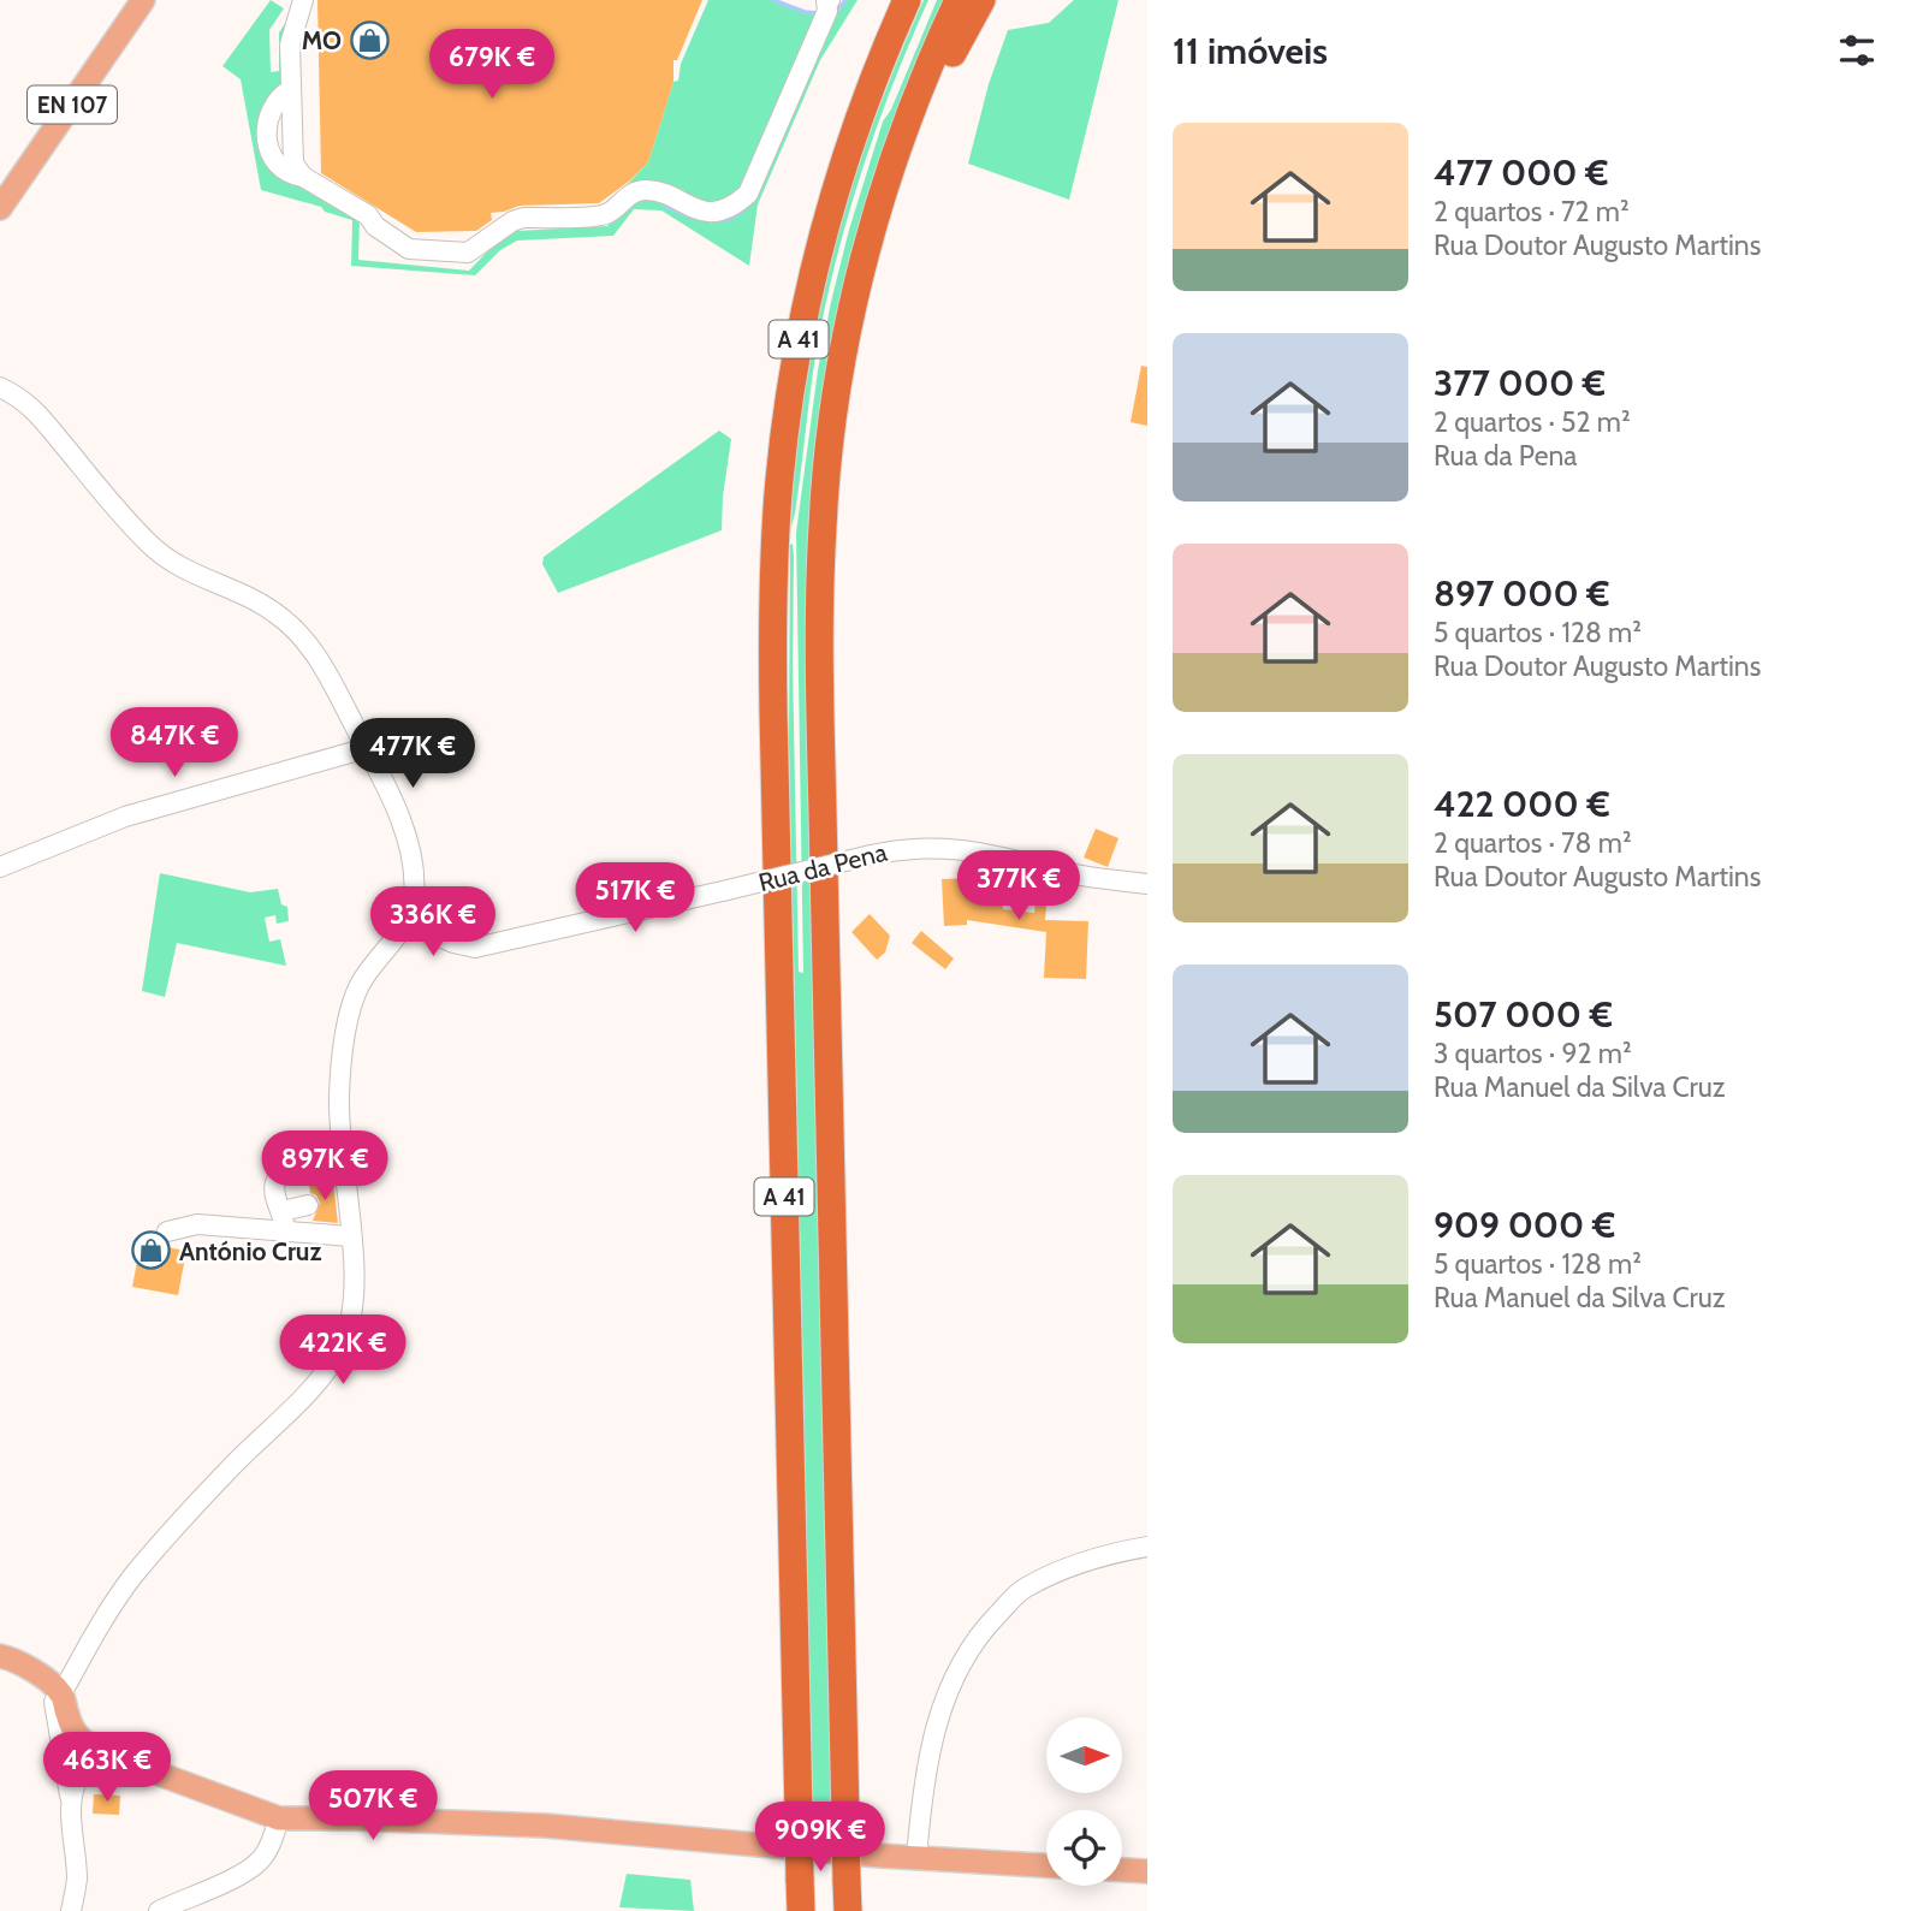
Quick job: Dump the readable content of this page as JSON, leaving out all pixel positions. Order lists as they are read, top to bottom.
{
  "streets": {
    "highway": ["A 41"],
    "main road": ["EN 107"],
    "street": ["Rua da Pena"]
  },
  "places": {
    "shop": ["MO", "António Cruz"]
  },
  "north": "right",
  "page": {
    "heading": "11 imóveis",
    "price": [
      "679K €",
      "847K €",
      "477K €",
      "377K €",
      "517K €",
      "336K €",
      "897K €",
      "422K €",
      "463K €",
      "507K €",
      "909K €"
    ],
    "list": [
      {
        "name": "477 000 €",
        "note": "2 quartos · 72 m² · Rua Doutor Augusto Martins"
      },
      {
        "name": "377 000 €",
        "note": "2 quartos · 52 m² · Rua da Pena"
      },
      {
        "name": "897 000 €",
        "note": "5 quartos · 128 m² · Rua Doutor Augusto Martins"
      },
      {
        "name": "422 000 €",
        "note": "2 quartos · 78 m² · Rua Doutor Augusto Martins"
      },
      {
        "name": "507 000 €",
        "note": "3 quartos · 92 m² · Rua Manuel da Silva Cruz"
      },
      {
        "name": "909 000 €",
        "note": "5 quartos · 128 m² · Rua Manuel da Silva Cruz"
      }
    ]
  }
}
